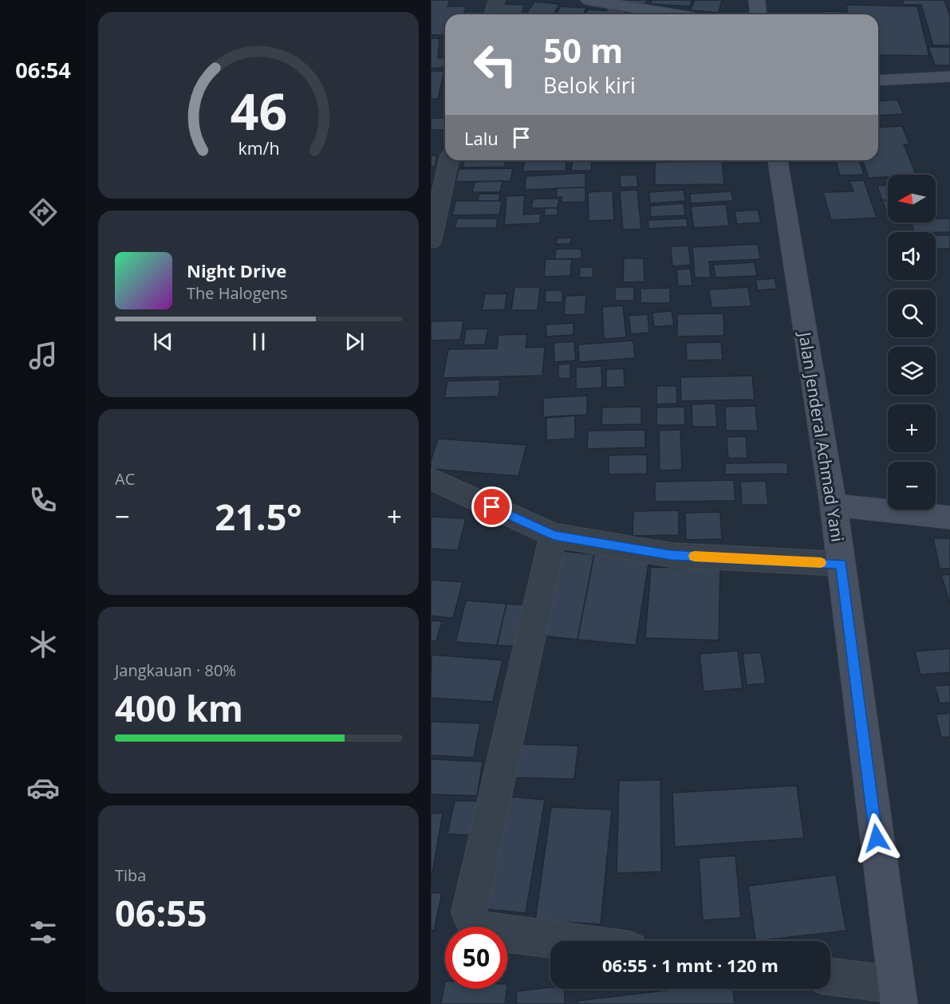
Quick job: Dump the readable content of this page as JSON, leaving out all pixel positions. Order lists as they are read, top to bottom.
{
  "streets": {
    "main road": ["Jalan Jenderal Achmad Yani"]
  },
  "north": "left",
  "page": {
    "tabs": "06:54",
    "turn": ["50 m", "Belok kiri"],
    "then": "Lalu",
    "map_buttons": ["+", "−"],
    "song": ["Night Drive", "The Halogens"],
    "tile": [
      "AC",
      ["Jangkauan · 80%", "400 km"],
      ["Tiba", "06:55"]
    ],
    "heat": ["−", "21.5°", "+"],
    "limit": "50",
    "trip": "06:55 · 1 mnt · 120 m",
    "gauge": ["46", "km/h"]
  }
}
